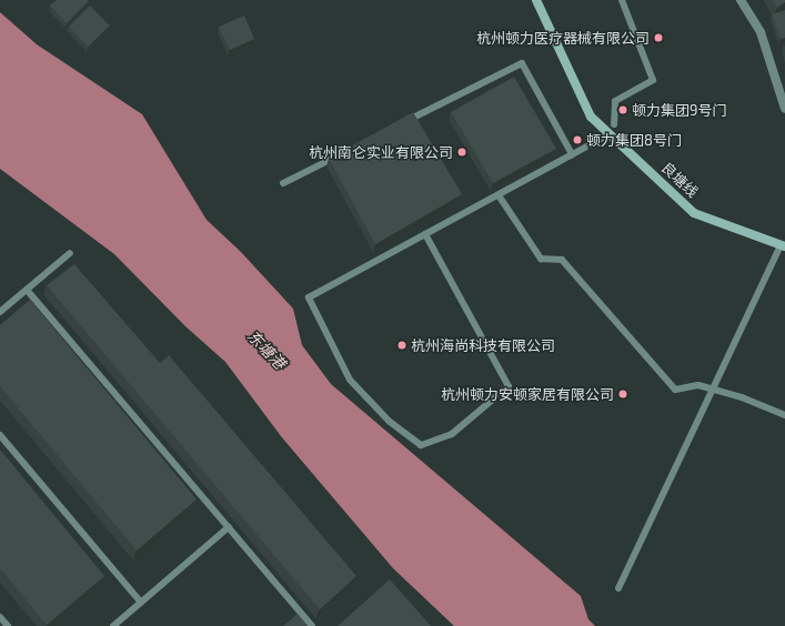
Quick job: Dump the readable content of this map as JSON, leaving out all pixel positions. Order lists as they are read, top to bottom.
{
  "streets": {
    "main road": ["良塘线"]
  },
  "water": ["东塘港"],
  "places": [
    "杭州顿力医疗器械有限公司",
    "顿力集团9号门",
    "顿力集团8号门",
    "杭州南仑实业有限公司",
    "杭州海尚科技有限公司",
    "杭州顿力安顿家居有限公司"
  ]
}
